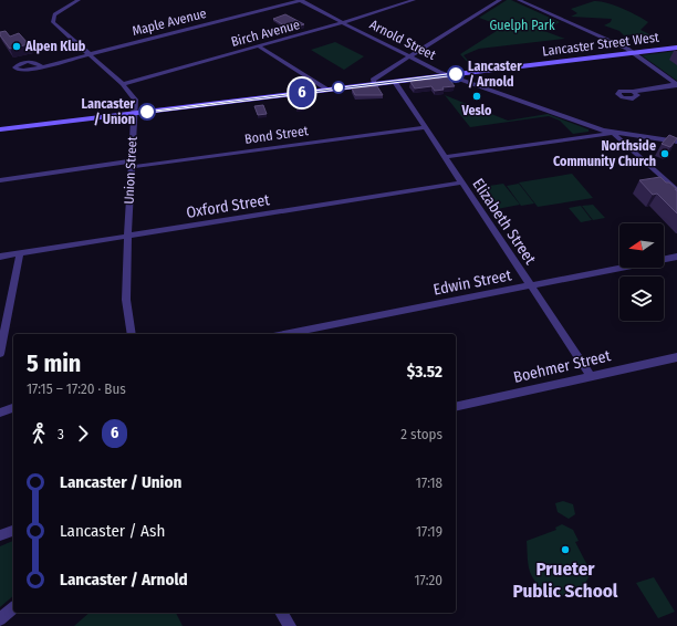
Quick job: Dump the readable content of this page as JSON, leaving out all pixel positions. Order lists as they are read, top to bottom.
{
  "streets": {
    "main road": ["Lancaster Street West"],
    "street": [
      "Maple Avenue",
      "Birch Avenue",
      "Arnold Street",
      "Bond Street",
      "Union Street",
      "Oxford Street",
      "Elizabeth Street",
      "Edwin Street",
      "Boehmer Street"
    ]
  },
  "crossings": [
    ["Maple Avenue", "Arnold Street"],
    ["Maple Avenue", "Union Street"],
    ["Birch Avenue", "Arnold Street"],
    ["Birch Avenue", "Union Street"],
    ["Arnold Street", "Lancaster Street West"],
    ["Lancaster Street West", "Union Street"],
    ["Lancaster Street West", "Elizabeth Street"],
    ["Bond Street", "Union Street"],
    ["Bond Street", "Elizabeth Street"],
    ["Union Street", "Oxford Street"],
    ["Oxford Street", "Elizabeth Street"],
    ["Elizabeth Street", "Edwin Street"],
    ["Elizabeth Street", "Boehmer Street"]
  ],
  "parks": ["Guelph Park"],
  "places": [
    "Alpen Klub",
    "Lancaster / Arnold",
    "Veslo",
    "Lancaster / Union",
    "Northside Community Church",
    "Prueter Public School"
  ],
  "lines": ["bus line 6"],
  "north": "left",
  "page": {
    "on_map": "6",
    "heading": ["5 min", "17:15 – 17:20 · Bus", "$3.52"],
    "legs": ["3", "6", "2 stops"],
    "list": [
      {
        "name": "Lancaster / Union",
        "value": "17:18"
      },
      {
        "name": "Lancaster / Ash",
        "value": "17:19"
      },
      {
        "name": "Lancaster / Arnold",
        "value": "17:20"
      }
    ]
  }
}
